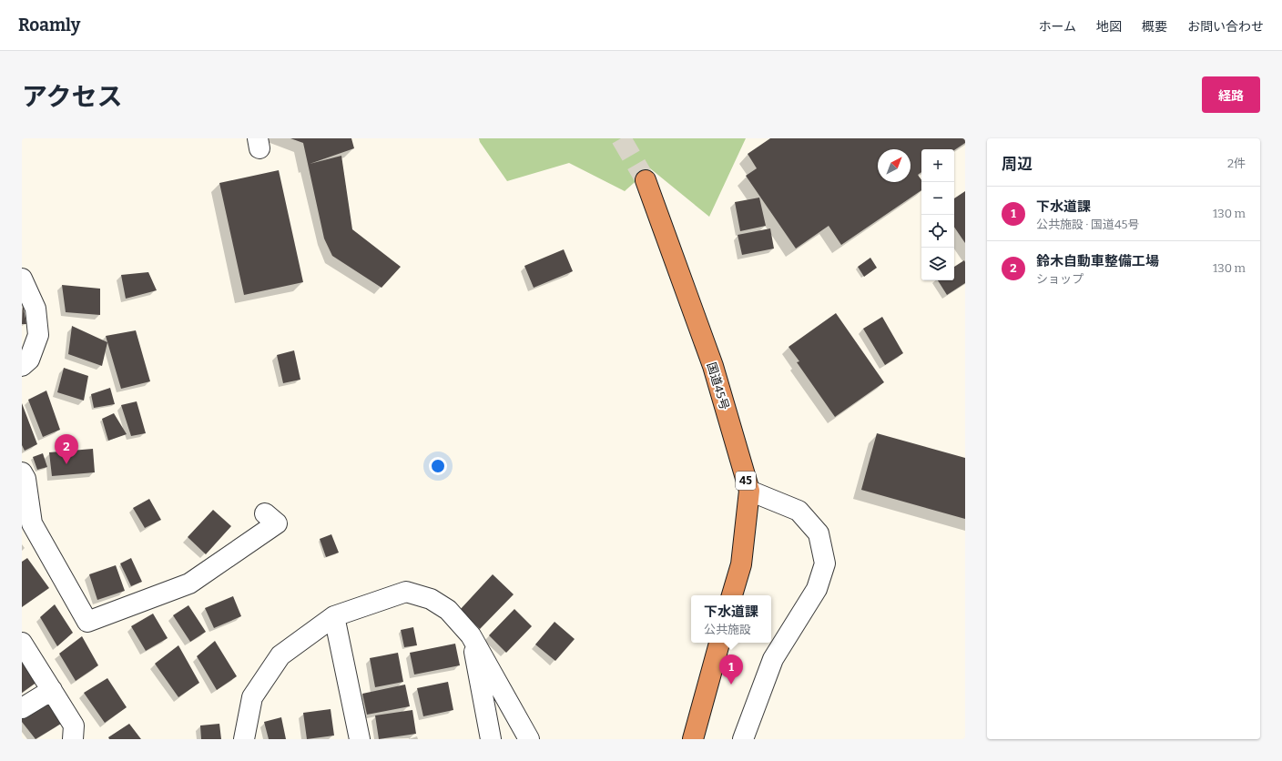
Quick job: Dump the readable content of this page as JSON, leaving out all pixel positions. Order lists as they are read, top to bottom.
{
  "streets": {
    "highway": ["国道45号", "45"]
  },
  "north": "top right",
  "page": {
    "header": "Roamly",
    "nav": [
      "ホーム",
      "地図",
      "概要",
      "お問い合わせ"
    ],
    "title": "アクセス",
    "buttons": "経路",
    "heading": ["周辺", "2件"],
    "map_buttons": ["+", "−"],
    "list": [
      {
        "mark": "1",
        "name": "下水道課",
        "note": "公共施設 · 国道45号",
        "value": "130 m"
      },
      {
        "mark": "2",
        "name": "鈴木自動車整備工場",
        "note": "ショップ",
        "value": "130 m"
      }
    ],
    "pins": ["2", "1"],
    "popup": ["下水道課", "公共施設"]
  }
}
